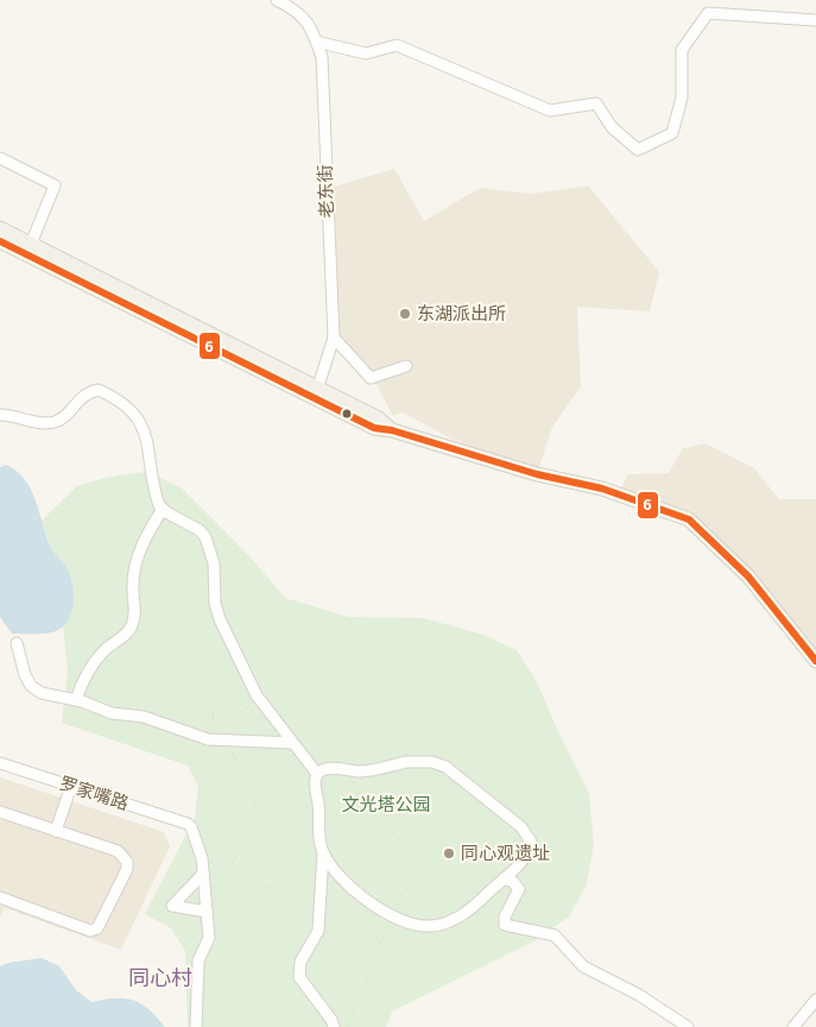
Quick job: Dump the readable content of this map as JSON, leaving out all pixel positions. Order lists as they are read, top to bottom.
{
  "streets": {
    "street": ["老东街", "罗家嘴路"]
  },
  "districts": ["同心村"],
  "parks": ["文光塔公园"],
  "places": ["东湖派出所", "同心观遗址"],
  "lines": ["transit line 6"]
}
